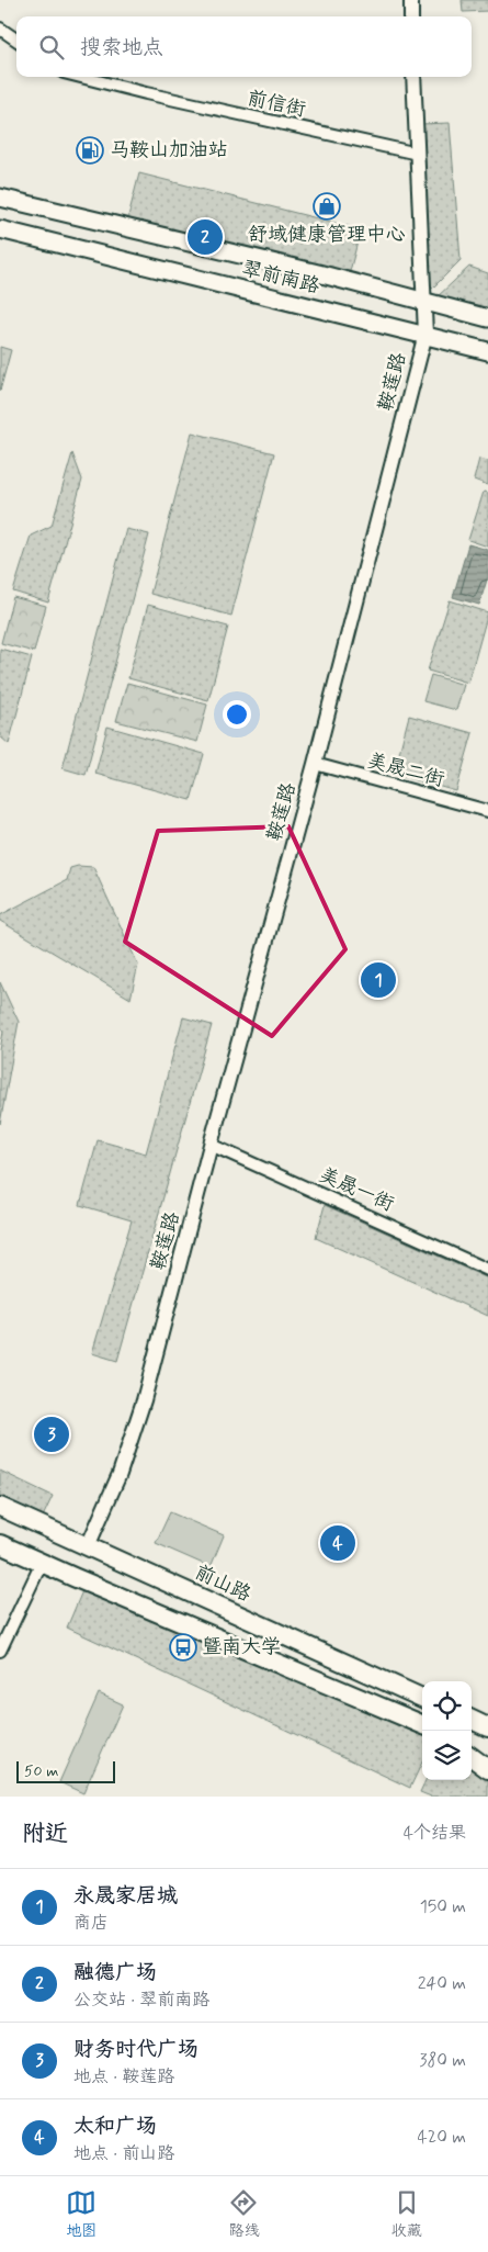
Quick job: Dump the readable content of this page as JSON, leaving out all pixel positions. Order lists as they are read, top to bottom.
{
  "streets": {
    "main road": ["翠前南路", "前山路"],
    "street": [
      "前信街",
      "鞍莲路",
      "美晟二街",
      "美晟一街"
    ]
  },
  "crossings": [
    ["前信街", "鞍莲路"],
    ["翠前南路", "鞍莲路"],
    ["鞍莲路", "美晟二街"],
    ["鞍莲路", "美晟一街"],
    ["鞍莲路", "前山路"]
  ],
  "places": {
    "fuel station": ["马鞍山加油站"],
    "shop": ["舒域健康管理中心"],
    "bus stop": ["暨南大学"]
  },
  "scale_bar": "50 m",
  "page": {
    "search": "搜索地点",
    "pins": [
      "2",
      "1",
      "3",
      "4"
    ],
    "scale": "50 m",
    "heading": ["附近", "4个结果"],
    "list": [
      {
        "mark": "1",
        "name": "永晟家居城",
        "note": "商店",
        "value": "150 m"
      },
      {
        "mark": "2",
        "name": "融德广场",
        "note": "公交站 · 翠前南路",
        "value": "240 m"
      },
      {
        "mark": "3",
        "name": "财务时代广场",
        "note": "地点 · 鞍莲路",
        "value": "380 m"
      },
      {
        "mark": "4",
        "name": "太和广场",
        "note": "地点 · 前山路",
        "value": "420 m"
      }
    ],
    "nav": ["地图", "路线", "收藏"]
  }
}
